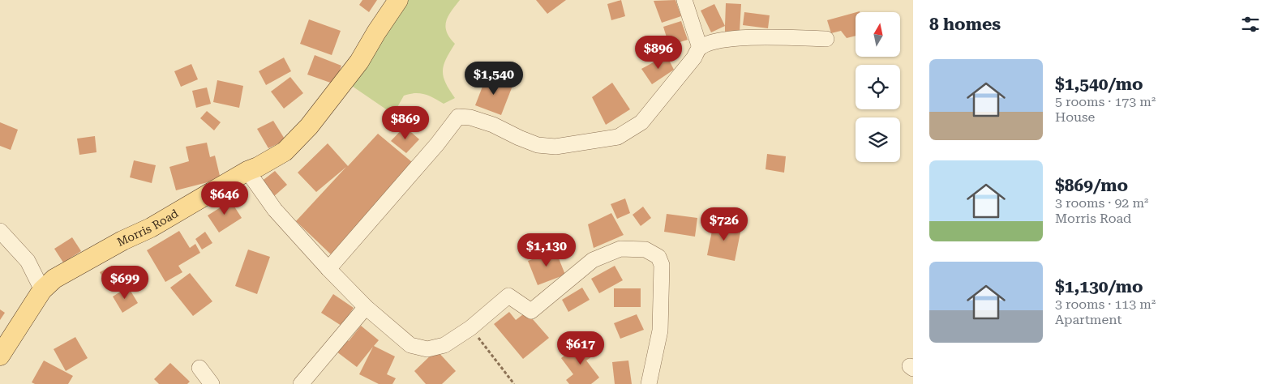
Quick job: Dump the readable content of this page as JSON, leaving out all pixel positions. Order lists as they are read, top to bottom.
{
  "streets": {
    "main road": ["Morris Road"]
  },
  "north": "top",
  "page": {
    "heading": "8 homes",
    "price": [
      "$896",
      "$1,540",
      "$869",
      "$646",
      "$726",
      "$1,130",
      "$699",
      "$617"
    ],
    "list": [
      {
        "name": "$1,540/mo",
        "note": "5 rooms · 173 m² · House"
      },
      {
        "name": "$869/mo",
        "note": "3 rooms · 92 m² · Morris Road"
      },
      {
        "name": "$1,130/mo",
        "note": "3 rooms · 113 m² · Apartment"
      }
    ]
  }
}
